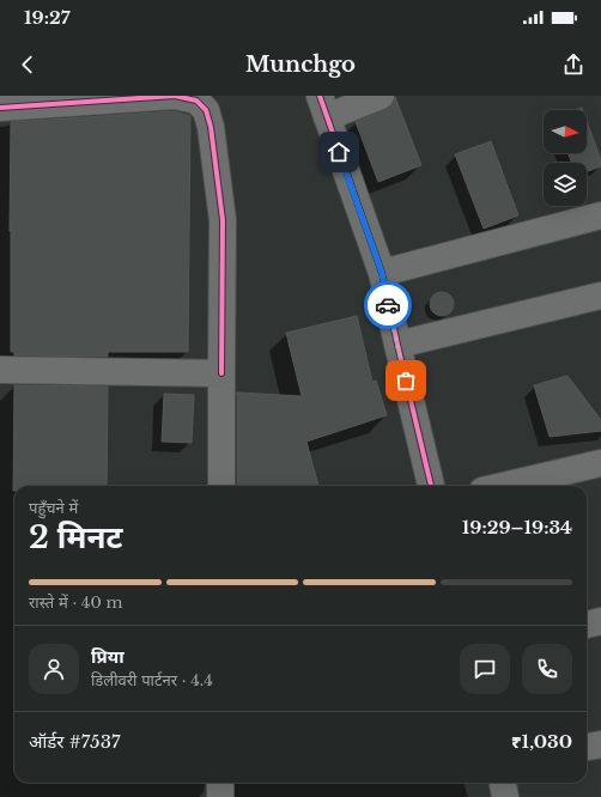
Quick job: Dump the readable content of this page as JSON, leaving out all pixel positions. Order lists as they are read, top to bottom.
{
  "north": "right",
  "page": {
    "status": "19:27",
    "header": "Munchgo",
    "heading": ["2 मिनट", "पहुँचने में", "19:29–19:34"],
    "panel": [
      "प्रिया",
      "डिलीवरी पार्टनर · 4.4",
      "ऑर्डर #7537",
      "₹1,030"
    ],
    "bar": "रास्ते में · 40 m"
  }
}
